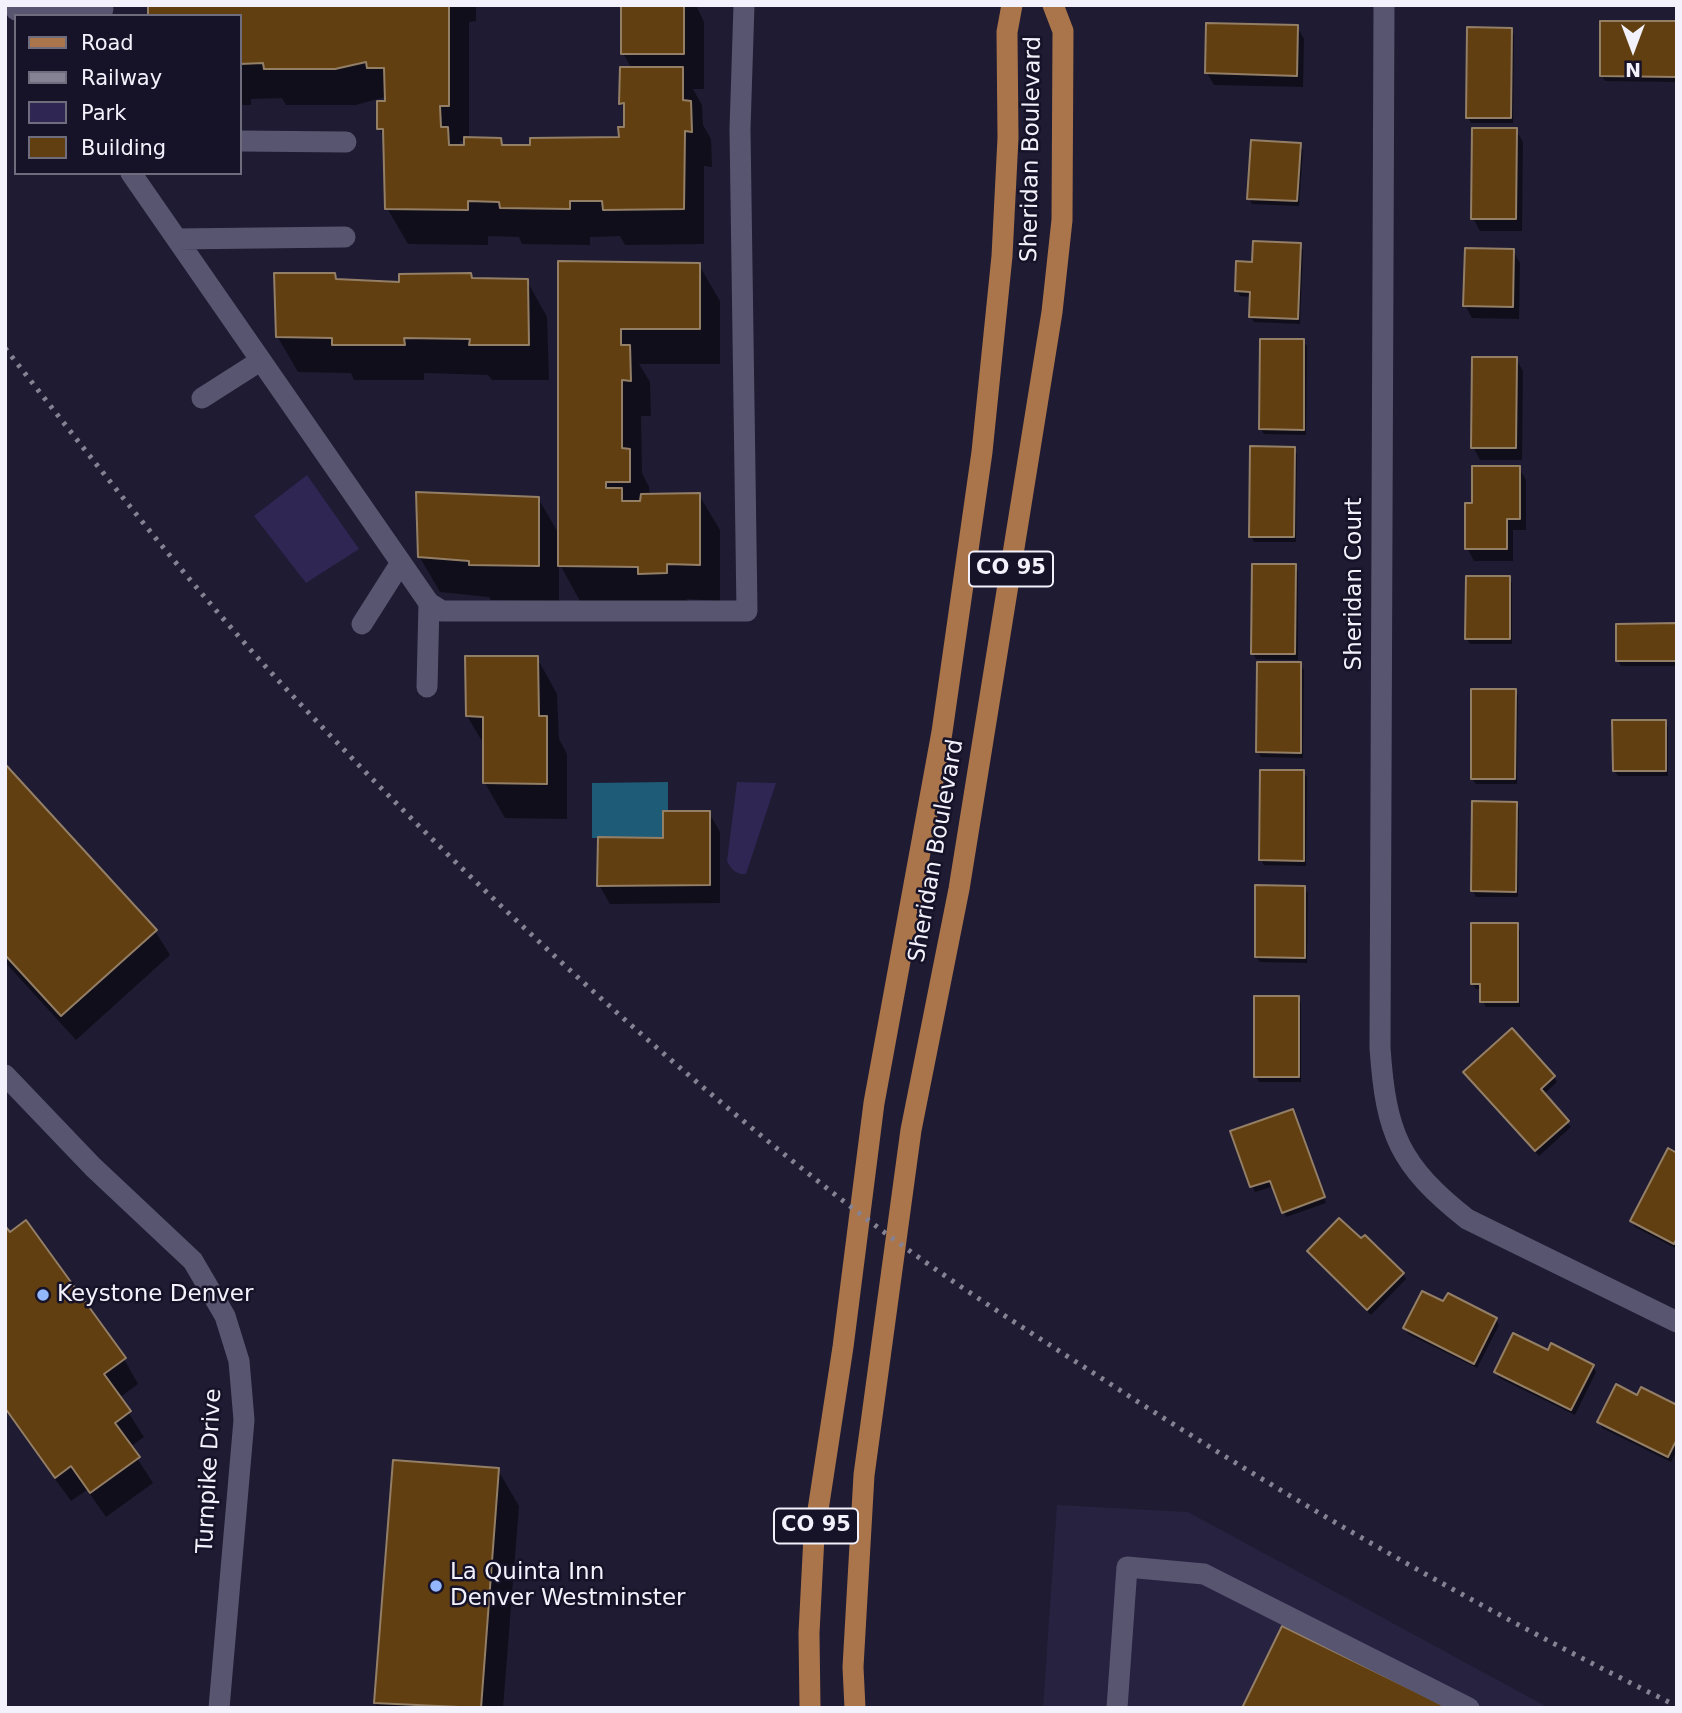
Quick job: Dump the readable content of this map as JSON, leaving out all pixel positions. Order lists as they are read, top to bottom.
{
  "streets": {
    "main road": ["Sheridan Boulevard", "CO 95"],
    "street": ["Sheridan Court", "Turnpike Drive"]
  },
  "places": ["Keystone Denver", "La Quinta Inn Denver Westminster"],
  "legend": [
    "Road",
    "Railway",
    "Park",
    "Building"
  ],
  "north": "bottom"
}
